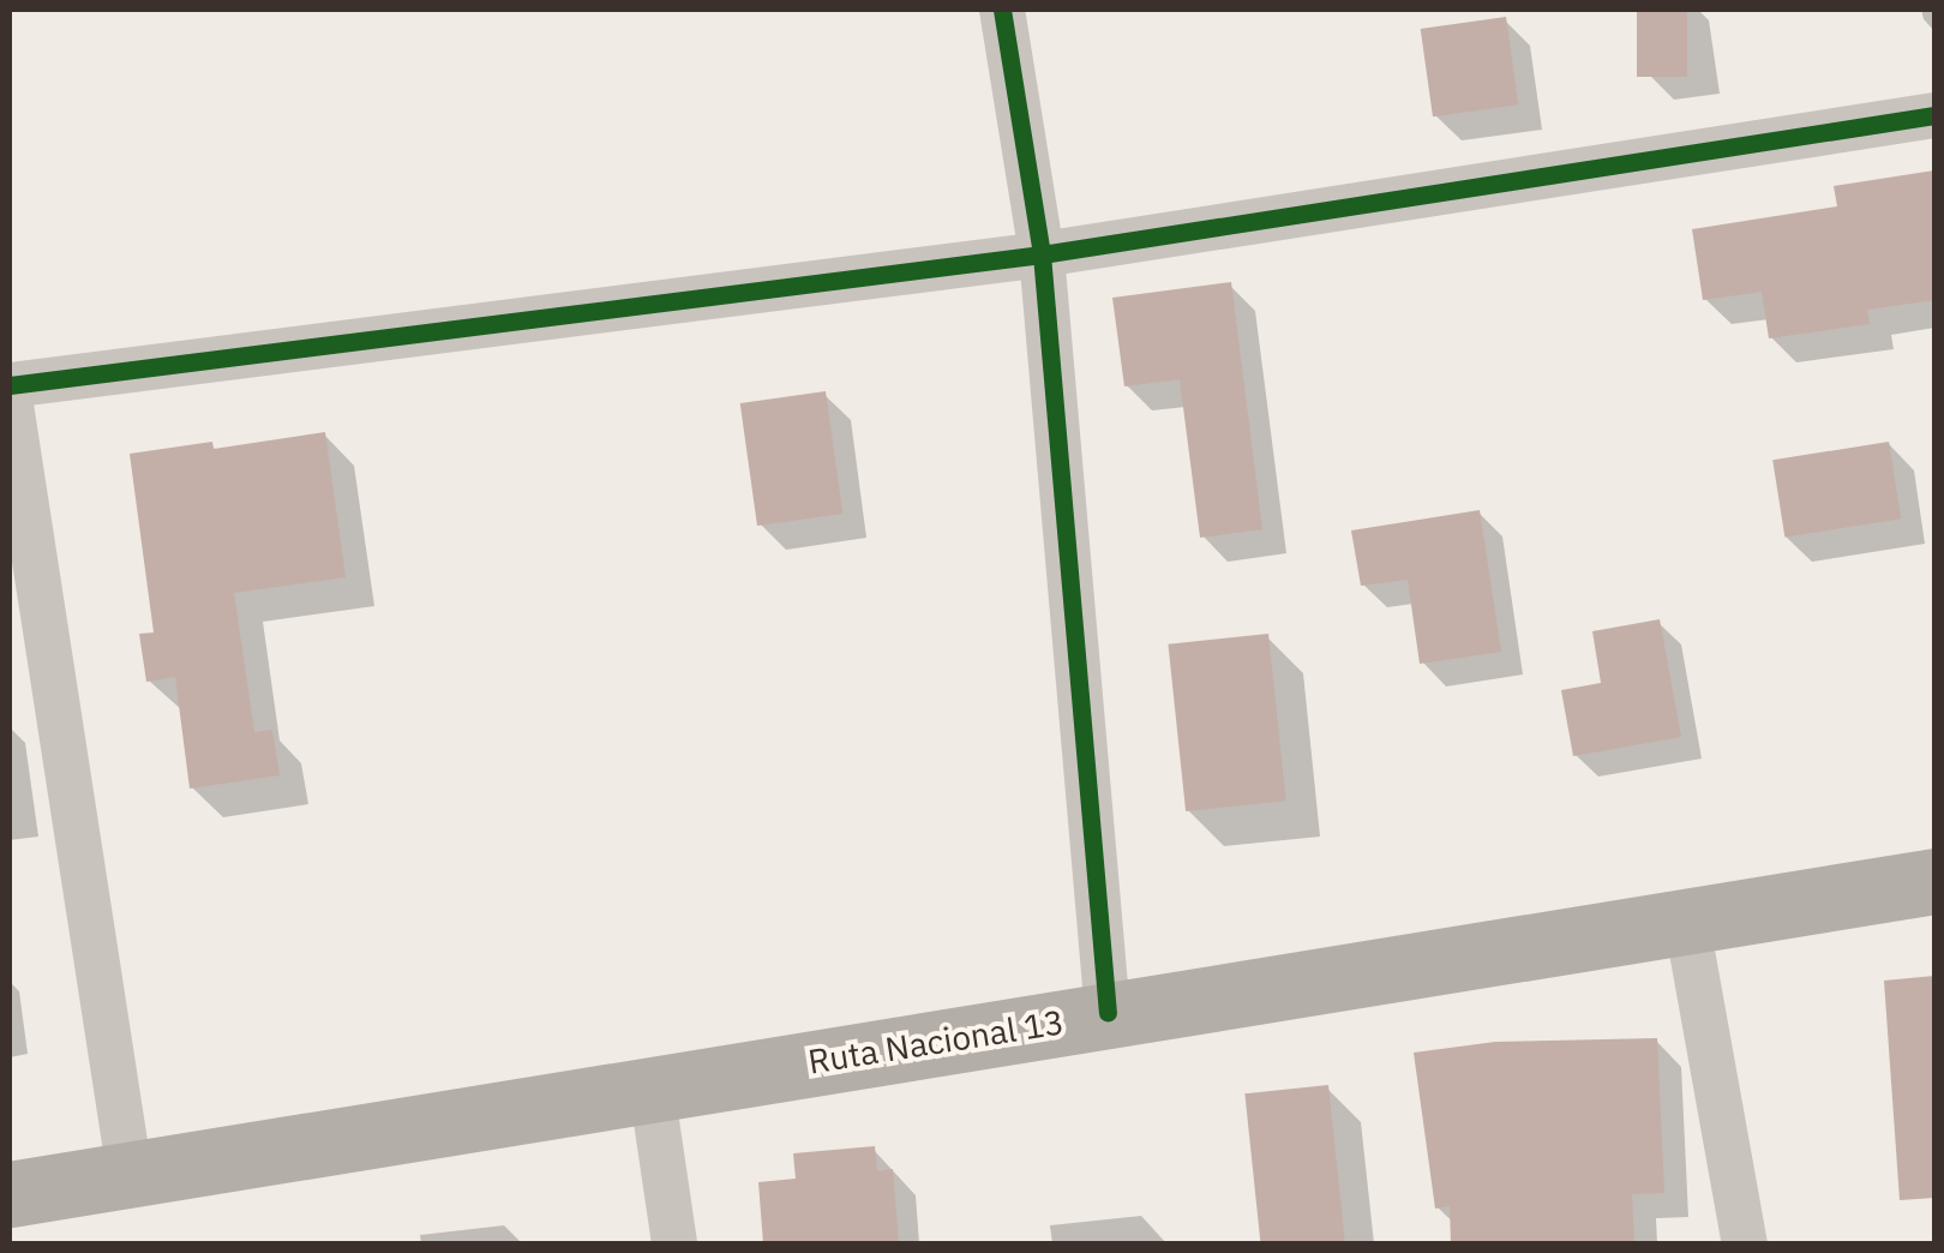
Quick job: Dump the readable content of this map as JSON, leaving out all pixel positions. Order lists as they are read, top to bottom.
{
  "streets": {
    "highway": ["Ruta Nacional 13"]
  }
}
